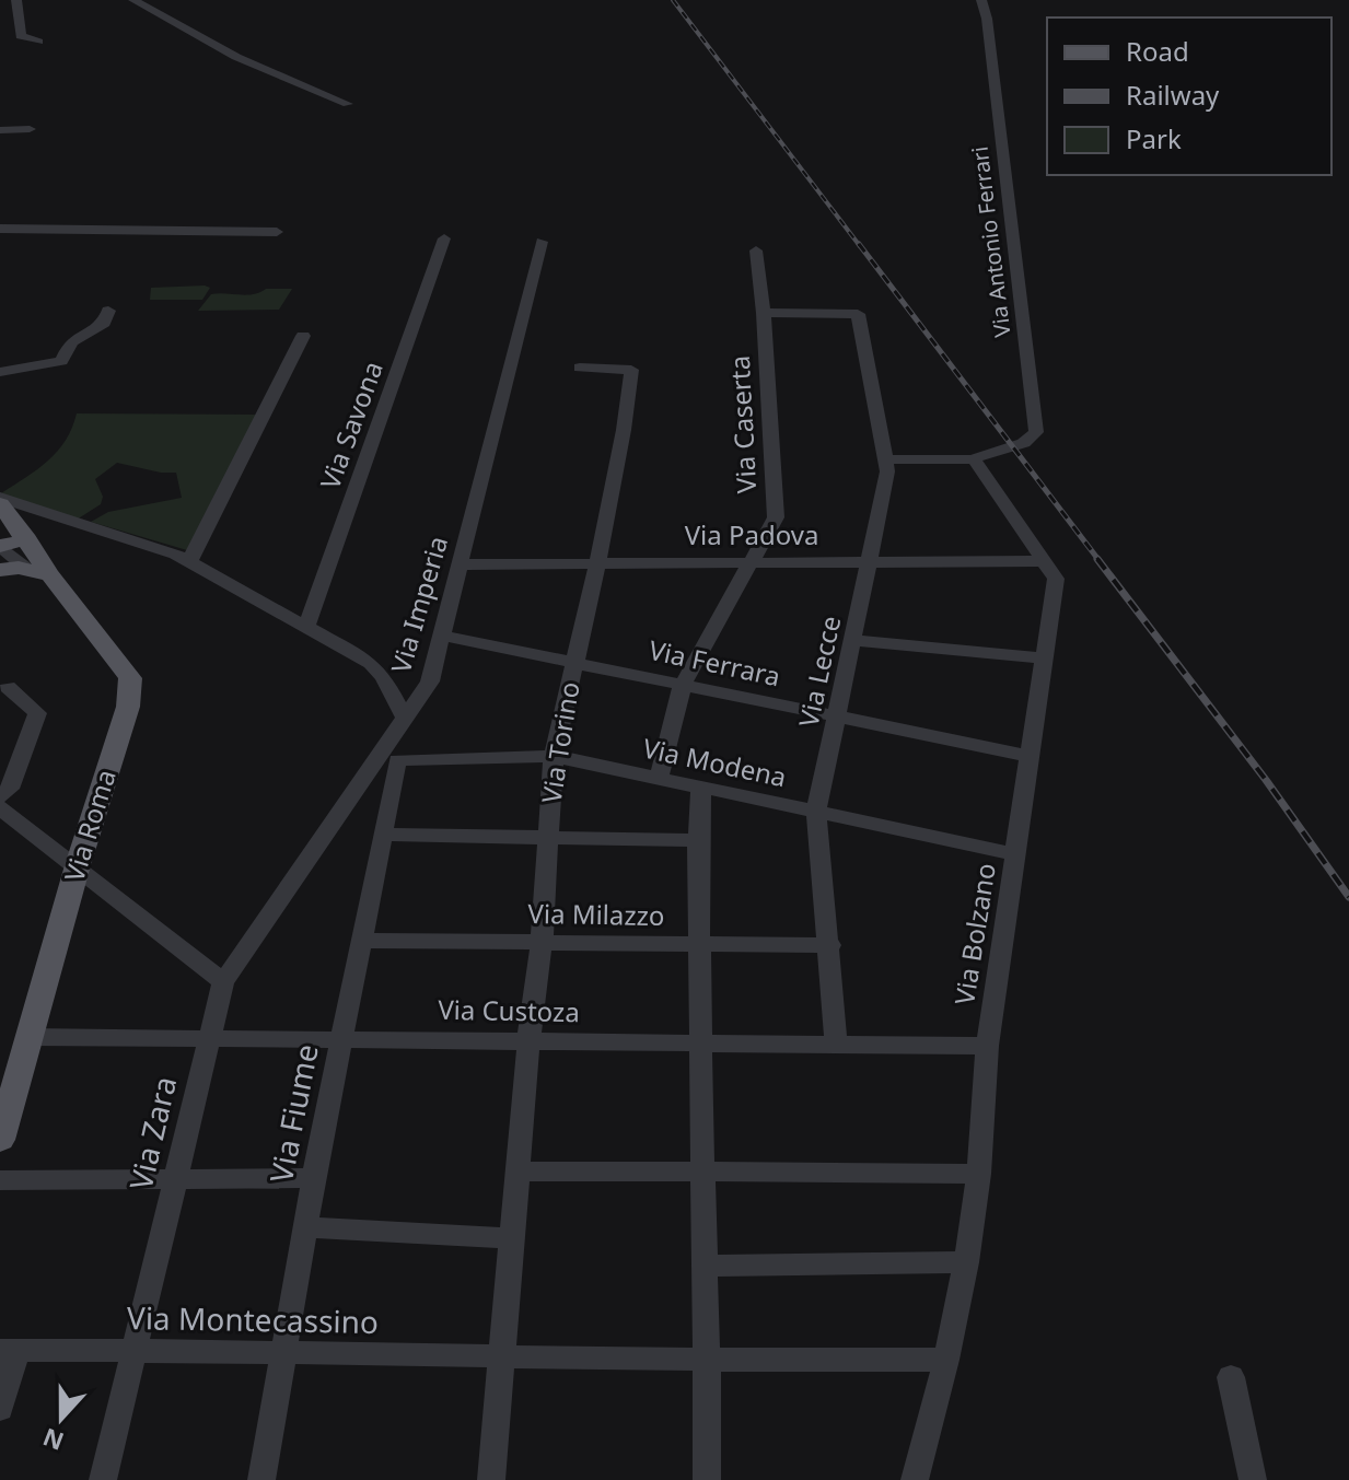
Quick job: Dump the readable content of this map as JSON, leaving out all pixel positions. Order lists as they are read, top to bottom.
{
  "streets": {
    "main road": ["Via Roma"],
    "street": [
      "Via Antonio Ferrari",
      "Via Caserta",
      "Via Savona",
      "Via Padova",
      "Via Imperia",
      "Via Ferrara",
      "Via Lecce",
      "Via Torino",
      "Via Modena",
      "Via Milazzo",
      "Via Bolzano",
      "Via Custoza",
      "Via Fiume",
      "Via Zara",
      "Via Montecassino"
    ]
  },
  "crossings": [
    ["Via Antonio Ferrari", "Via Bolzano"],
    ["Via Caserta", "Via Padova"],
    ["Via Caserta", "Via Ferrara"],
    ["Via Caserta", "Via Lecce"],
    ["Via Caserta", "Via Modena"],
    ["Via Padova", "Via Imperia"],
    ["Via Padova", "Via Lecce"],
    ["Via Padova", "Via Torino"],
    ["Via Padova", "Via Bolzano"],
    ["Via Imperia", "Via Ferrara"],
    ["Via Imperia", "Via Zara"],
    ["Via Ferrara", "Via Lecce"],
    ["Via Ferrara", "Via Torino"],
    ["Via Ferrara", "Via Bolzano"],
    ["Via Lecce", "Via Modena"],
    ["Via Lecce", "Via Milazzo"],
    ["Via Lecce", "Via Custoza"],
    ["Via Torino", "Via Modena"],
    ["Via Torino", "Via Milazzo"],
    ["Via Torino", "Via Custoza"],
    ["Via Torino", "Via Montecassino"],
    ["Via Modena", "Via Bolzano"],
    ["Via Modena", "Via Fiume"],
    ["Via Roma", "Via Custoza"],
    ["Via Milazzo", "Via Fiume"],
    ["Via Bolzano", "Via Custoza"],
    ["Via Custoza", "Via Fiume"],
    ["Via Custoza", "Via Zara"],
    ["Via Fiume", "Via Montecassino"],
    ["Via Zara", "Via Montecassino"]
  ],
  "legend": ["Road", "Railway", "Park"],
  "north": "bottom"
}
